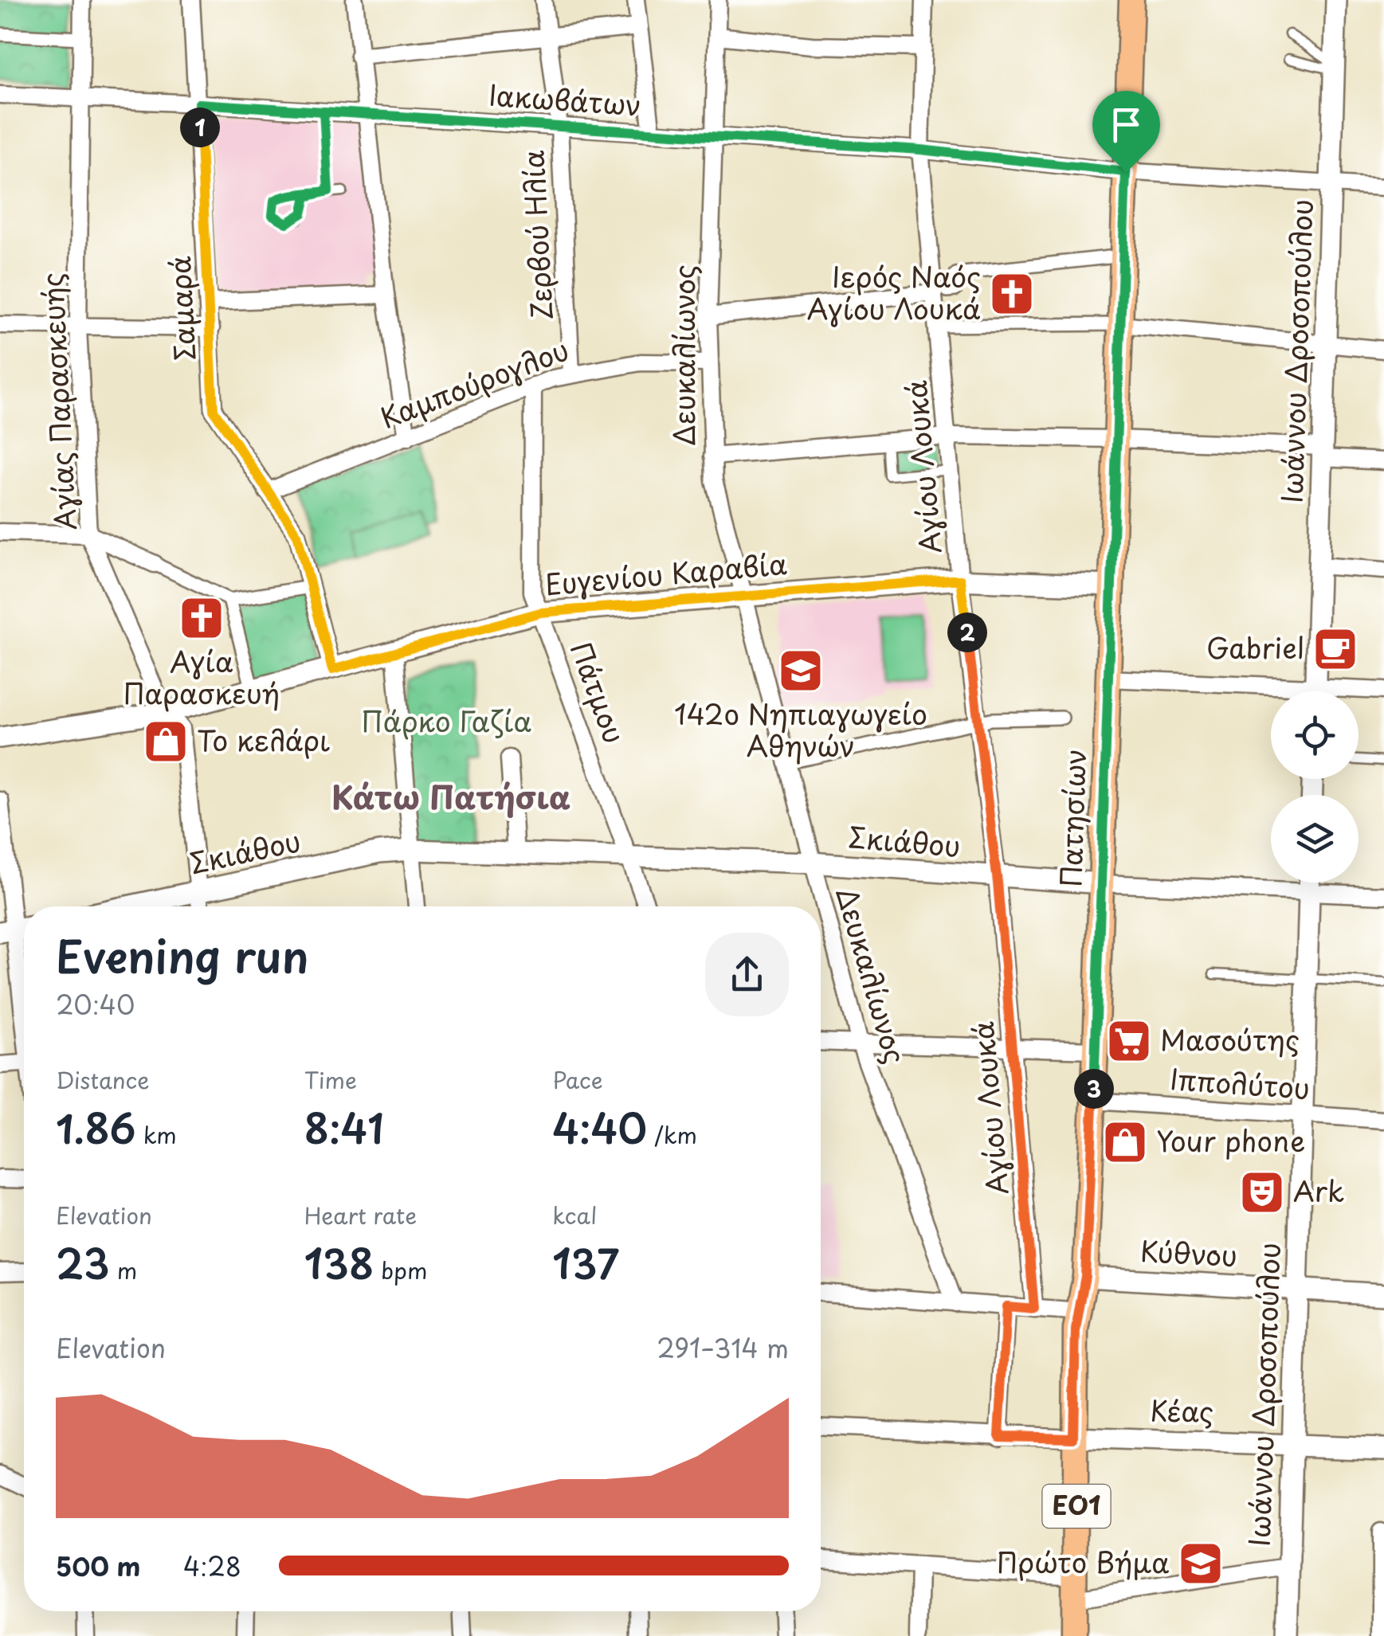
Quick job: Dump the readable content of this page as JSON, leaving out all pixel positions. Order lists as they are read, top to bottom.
{
  "streets": {
    "main road": ["Πατησίων", "ΕΟ1"],
    "street": [
      "Ιακωβάτων",
      "Ζερβού Ηλία",
      "Σαμαρά",
      "Ιωάννου Δροσοπούλου",
      "Δευκαλίωνος",
      "Καμπούρογλου",
      "Αγίας Παρασκευής",
      "Αγίου Λουκά",
      "Ευγενίου Καραβία",
      "Πάτμου",
      "Σκιάθου",
      "Ιππολύτου",
      "Κύθνου",
      "Κέας"
    ]
  },
  "crossings": [
    ["Ιακωβάτων", "Ζερβού Ηλία"],
    ["Ιακωβάτων", "Σαμαρά"],
    ["Ιακωβάτων", "Ιωάννου Δροσοπούλου"],
    ["Ιακωβάτων", "Δευκαλίωνος"],
    ["Ιακωβάτων", "Αγίας Παρασκευής"],
    ["Ιακωβάτων", "Αγίου Λουκά"],
    ["Ιακωβάτων", "Πατησίων"],
    ["Ζερβού Ηλία", "Καμπούρογλου"],
    ["Σαμαρά", "Καμπούρογλου"],
    ["Σαμαρά", "Ευγενίου Καραβία"],
    ["Ιωάννου Δροσοπούλου", "Σκιάθου"],
    ["Ιωάννου Δροσοπούλου", "Ιππολύτου"],
    ["Ιωάννου Δροσοπούλου", "Κύθνου"],
    ["Ιωάννου Δροσοπούλου", "Κέας"],
    ["Δευκαλίωνος", "Καμπούρογλου"],
    ["Δευκαλίωνος", "Ευγενίου Καραβία"],
    ["Δευκαλίωνος", "Σκιάθου"],
    ["Καμπούρογλου", "Πάτμου"],
    ["Αγίας Παρασκευής", "Ευγενίου Καραβία"],
    ["Αγίας Παρασκευής", "Σκιάθου"],
    ["Αγίου Λουκά", "Ευγενίου Καραβία"],
    ["Αγίου Λουκά", "Σκιάθου"],
    ["Ευγενίου Καραβία", "Πάτμου"],
    ["Ευγενίου Καραβία", "Πατησίων"],
    ["Πάτμου", "Σκιάθου"],
    ["Πατησίων", "Σκιάθου"],
    ["Πατησίων", "Ιππολύτου"],
    ["Πατησίων", "Κύθνου"],
    ["Πατησίων", "Κέας"]
  ],
  "districts": ["Κάτω Πατήσια"],
  "parks": ["Πάρκο Γαζία"],
  "places": {
    "church": ["Ιερός Ναός Αγίου Λουκά", "Αγία Παρασκευή"],
    "cafe": ["Gabriel"],
    "school or university": ["142ο Νηπιαγωγείο Αθηνών", "Πρώτο Βήμα"],
    "shop": ["Το κελάρι", "Your phone"],
    "supermarket": ["Μασούτης"],
    "theatre": ["Ark"]
  },
  "page": {
    "pins": ["1", "2", "3"],
    "heading": ["Evening run", "20:40"],
    "stats": [
      ["Distance", "1.86 km"],
      ["Time", "8:41"],
      ["Pace", "4:40 /km"],
      ["Elevation", "23 m"],
      ["Heart rate", "138 bpm"],
      ["kcal", "137"]
    ],
    "chart": ["Elevation", "291–314 m"],
    "list": [
      {
        "name": "500 m",
        "note": "4:28"
      }
    ]
  }
}
